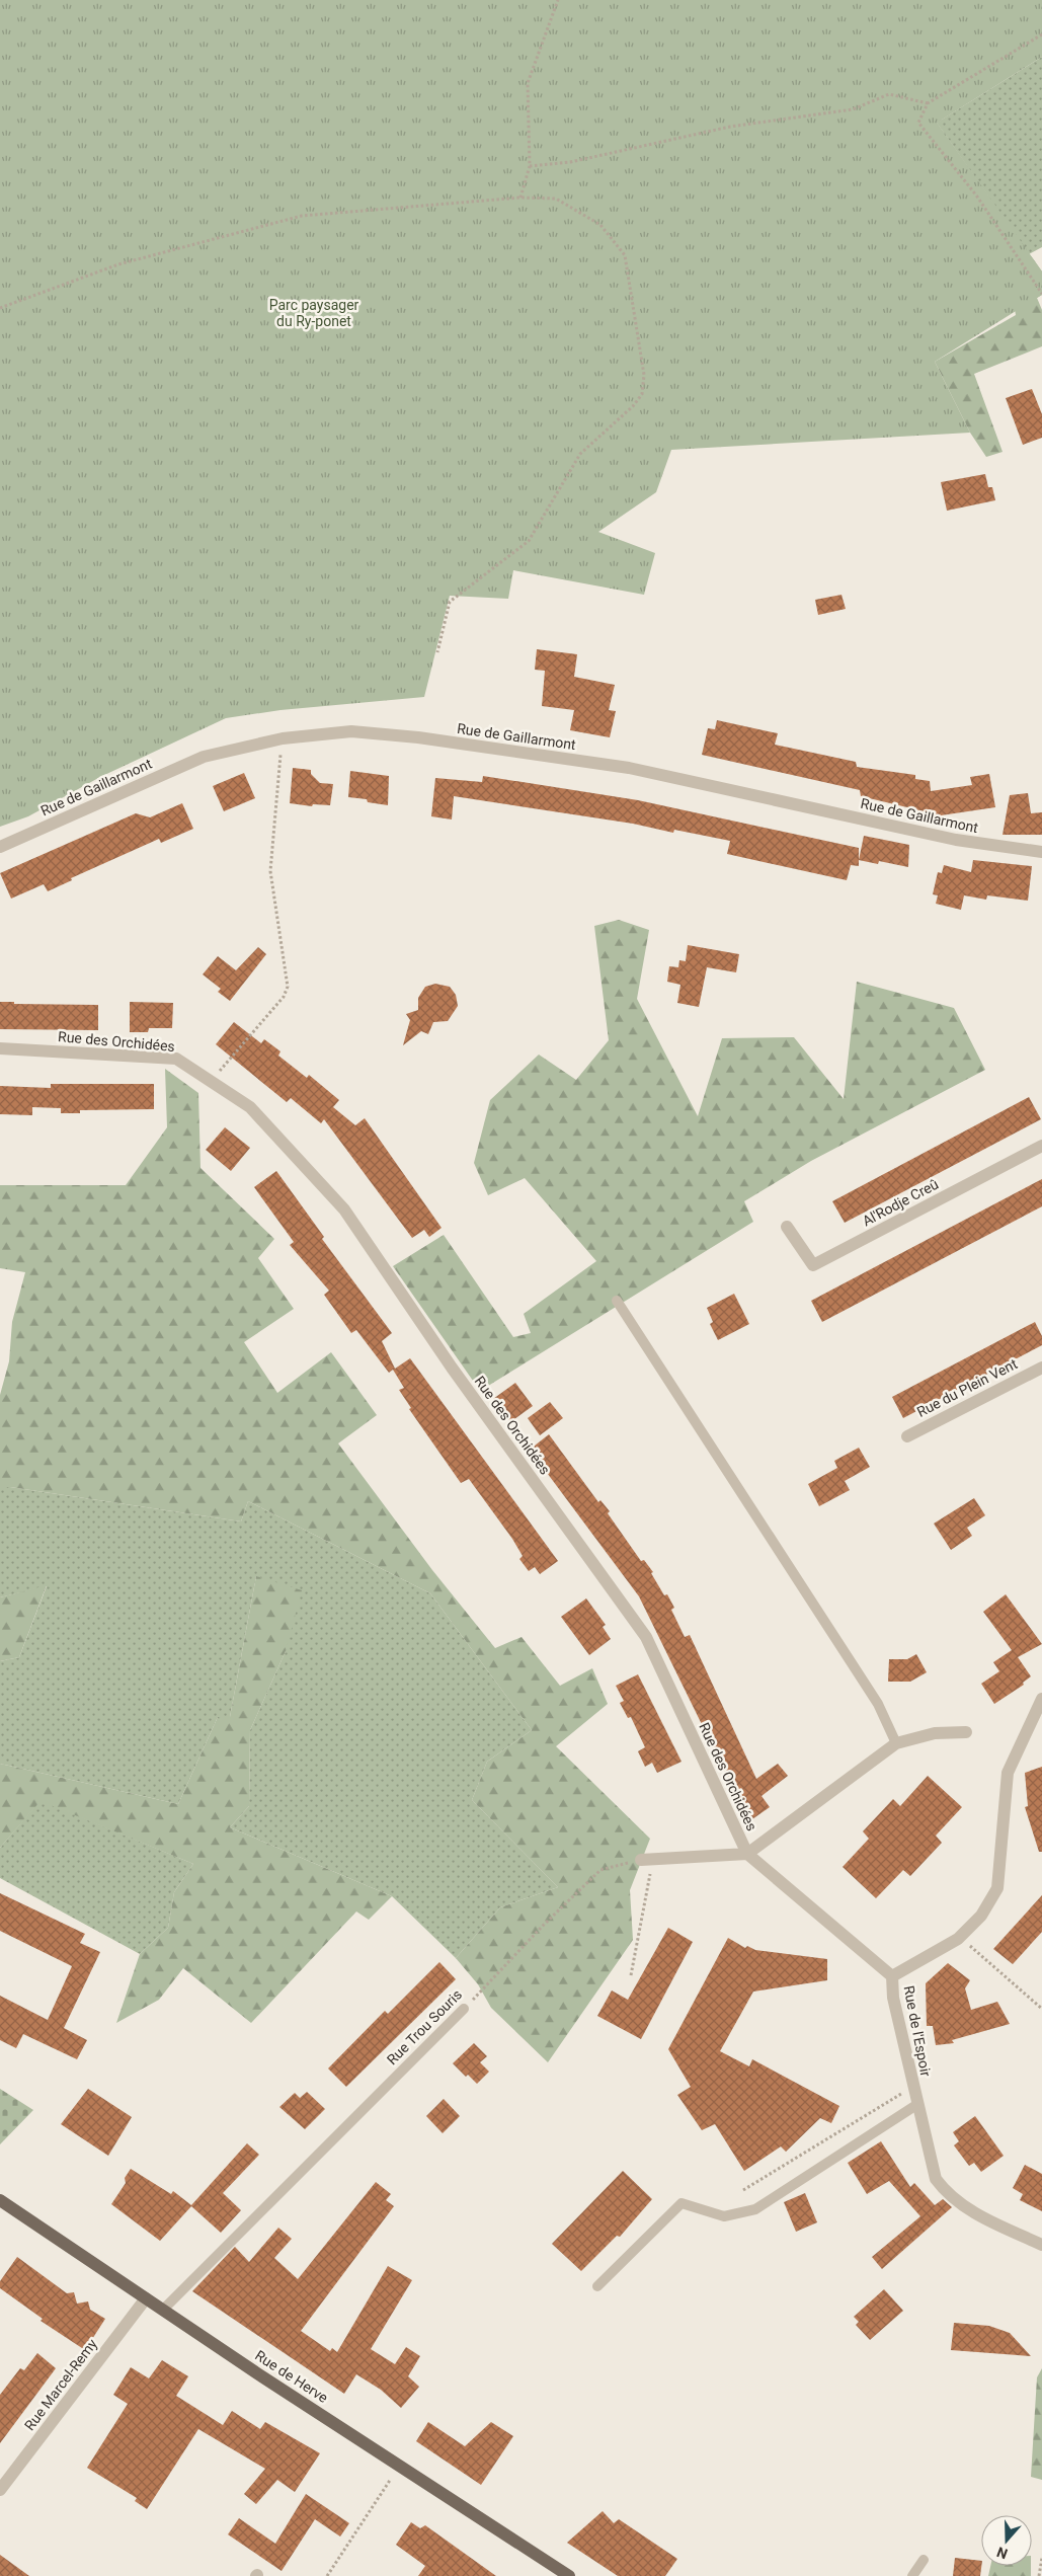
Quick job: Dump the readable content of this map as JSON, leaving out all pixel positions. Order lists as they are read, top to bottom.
{
  "streets": {
    "main road": ["Rue de Herve"],
    "street": [
      "Rue de Gaillarmont",
      "Rue des Orchidées",
      "Al'Rodje Creû",
      "Rue du Plein Vent",
      "Rue de l'Espoir",
      "Rue Marcel-Remy"
    ],
    "lane": ["Rue Trou Souris"]
  },
  "crossings": [
    ["Rue des Orchidées", "Rue de l'Espoir"],
    ["Rue Trou Souris", "Rue de Herve"],
    ["Rue de Herve", "Rue Marcel-Remy"]
  ],
  "parks": ["Parc paysager du Ry-ponet"],
  "north": "bottom"
}
